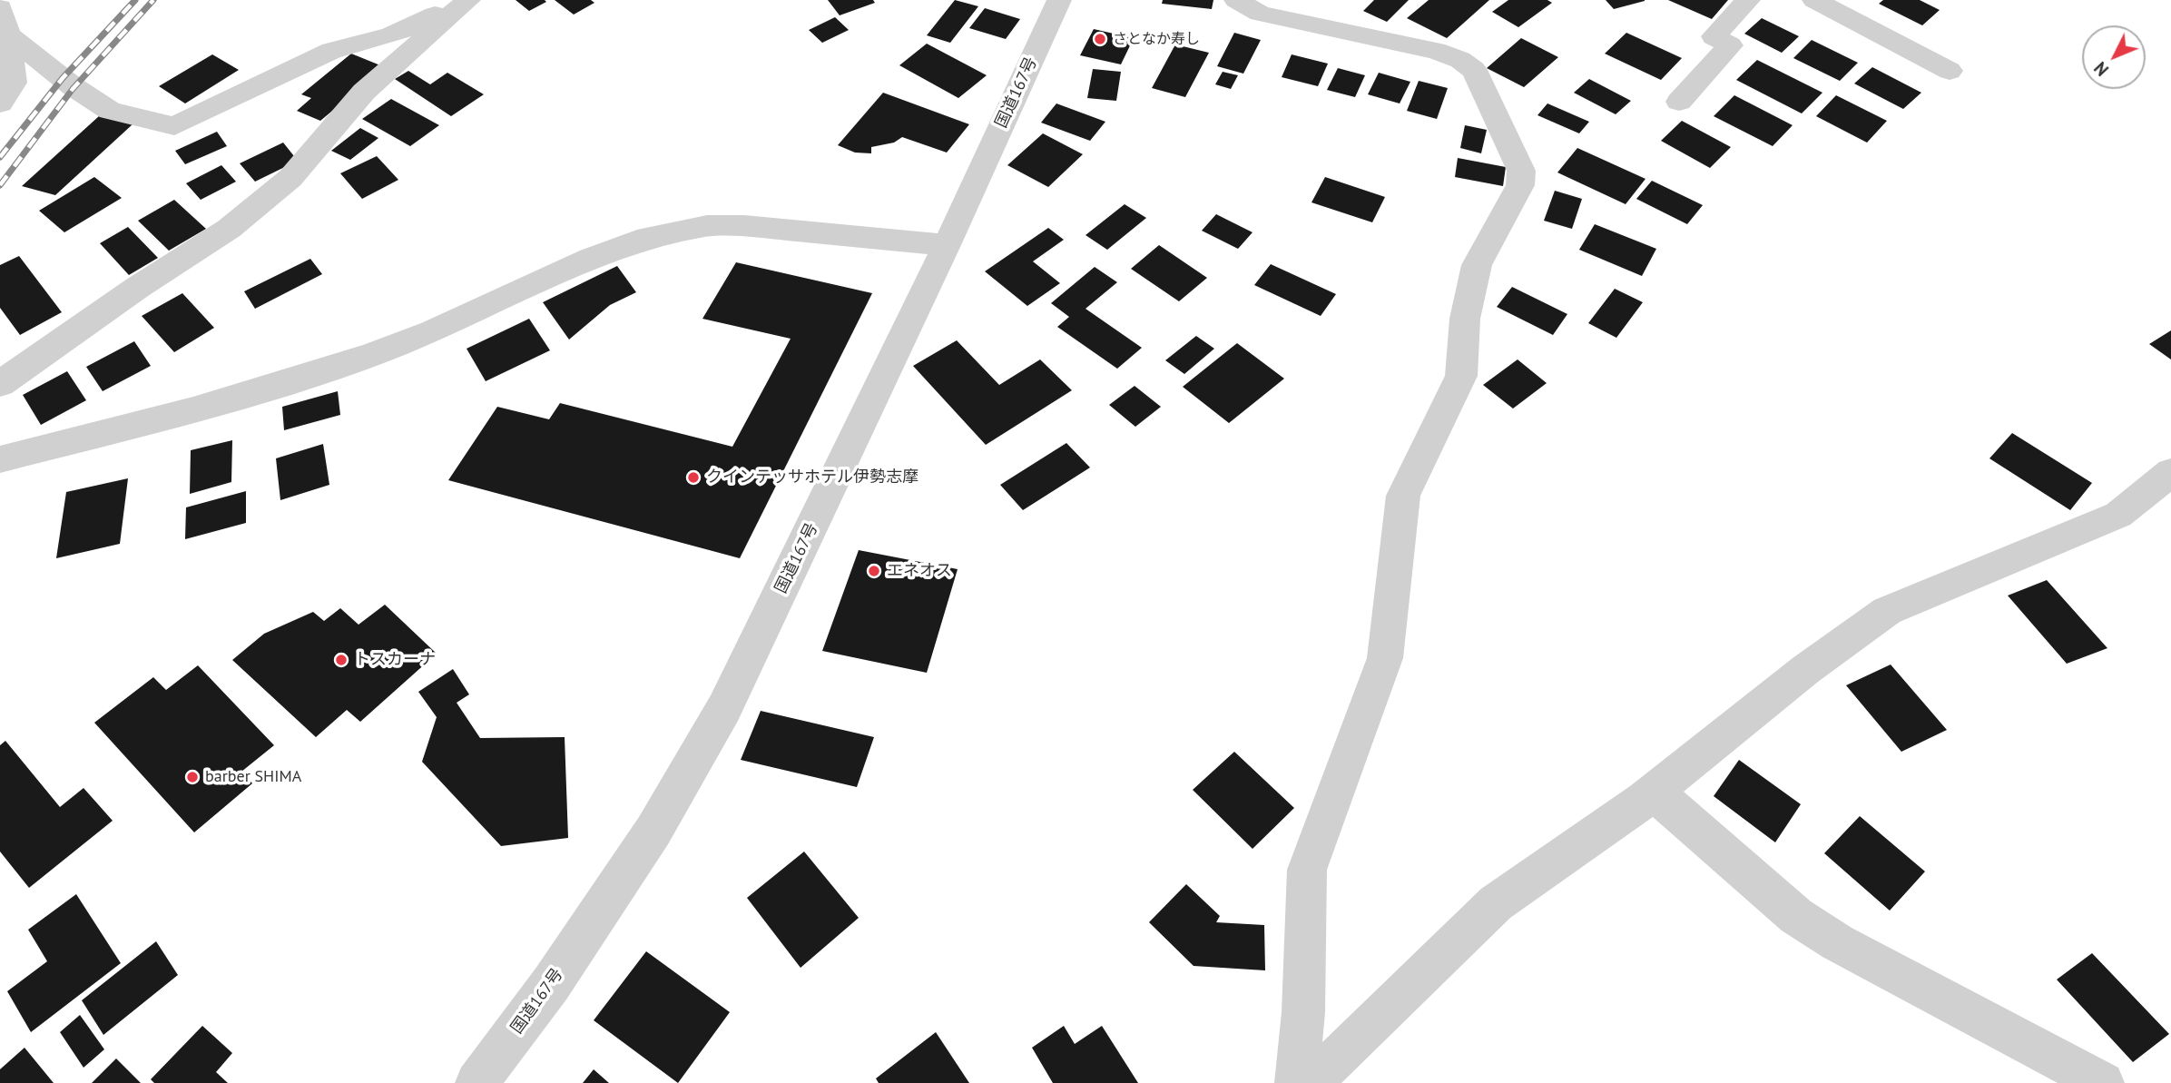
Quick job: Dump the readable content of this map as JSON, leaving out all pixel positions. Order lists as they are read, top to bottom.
{
  "streets": {
    "street": ["国道167号"]
  },
  "places": [
    "さとなか寿し",
    "クインテッサホテル伊勢志摩",
    "エネオス",
    "トスカーナ",
    "barber SHIMA"
  ],
  "north": "bottom left"
}
